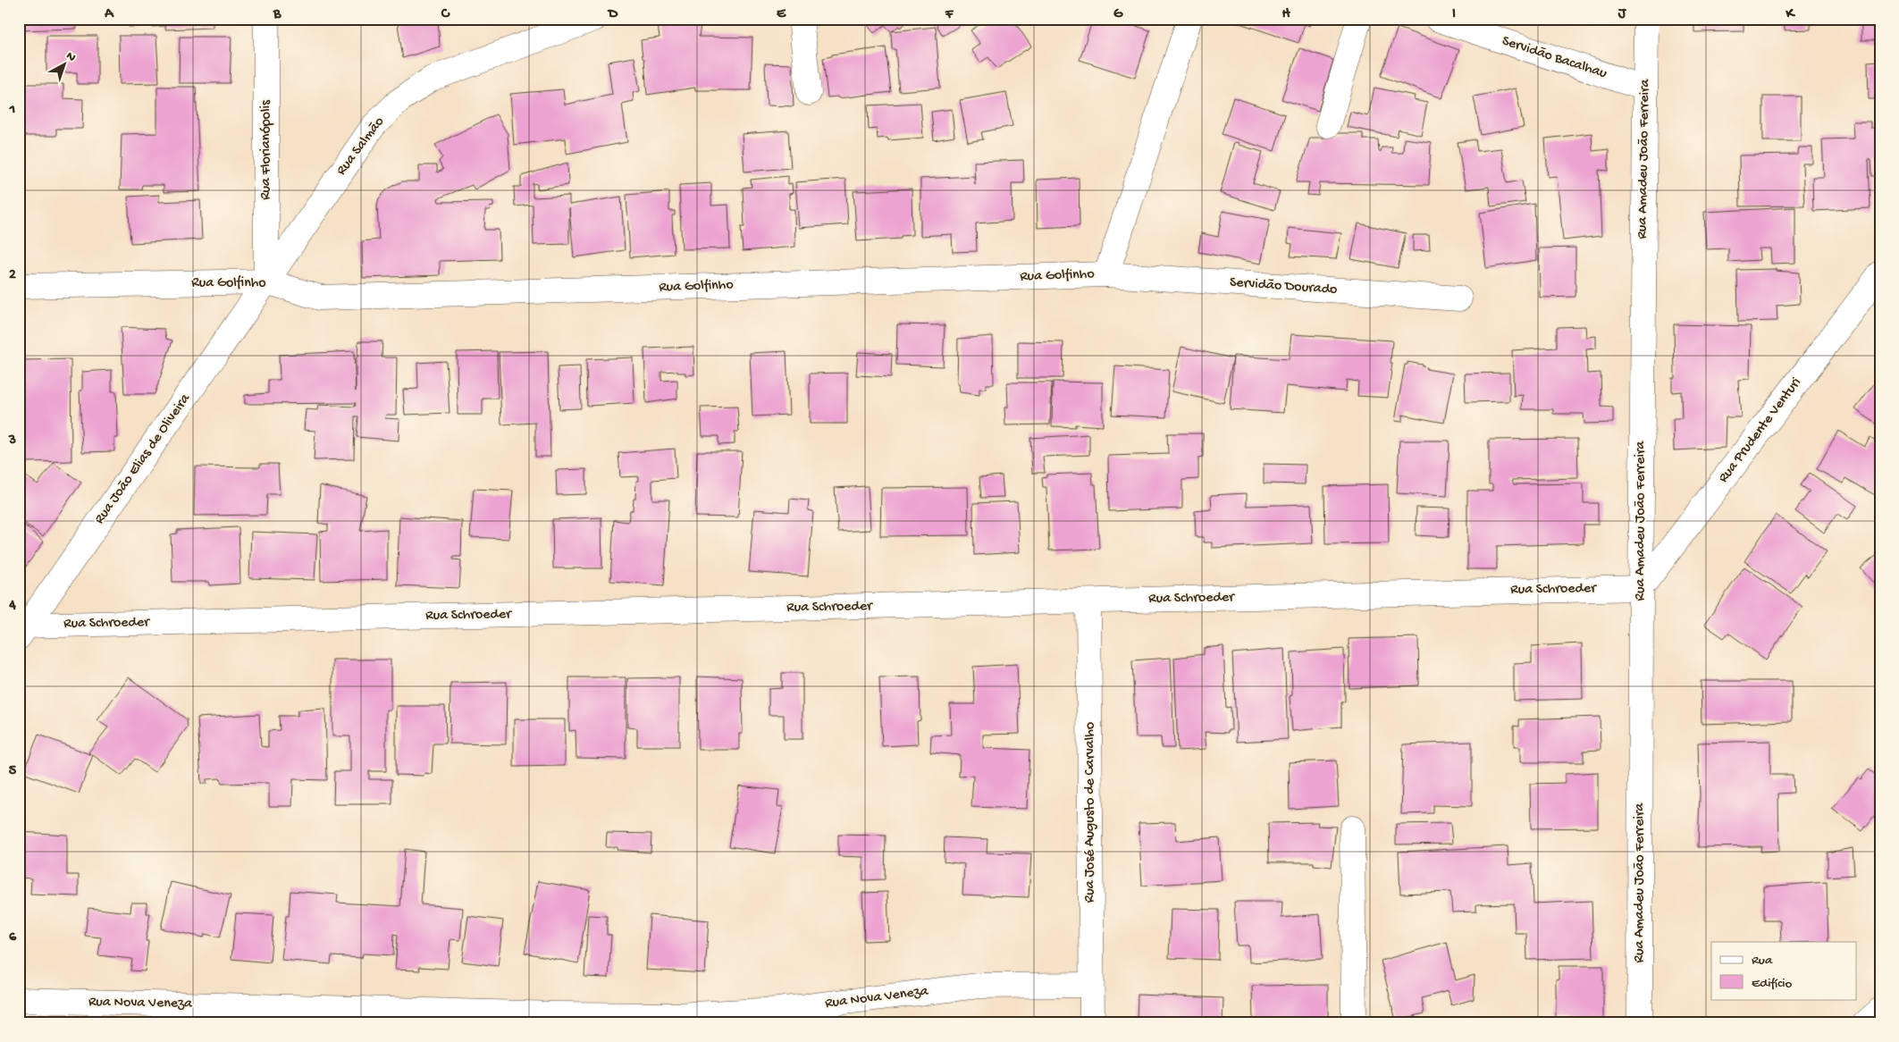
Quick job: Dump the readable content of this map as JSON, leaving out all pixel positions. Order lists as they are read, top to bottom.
{
  "streets": {
    "street": [
      "Servidão Bacalhau",
      "Rua Salmão",
      "Rua Florianópolis",
      "Rua Amadeu João Ferreira",
      "Rua Golfinho",
      "Servidão Dourado",
      "Rua Prudente Venturi",
      "Rua João Elias de Oliveira",
      "Rua Schroeder",
      "Rua José Augusto de Carvalho",
      "Rua Nova Veneza"
    ]
  },
  "crossings": [
    ["Servidão Bacalhau", "Rua Amadeu João Ferreira"],
    ["Rua Salmão", "Rua Florianópolis"],
    ["Rua Salmão", "Rua Golfinho"],
    ["Rua Salmão", "Rua João Elias de Oliveira"],
    ["Rua Florianópolis", "Rua Golfinho"],
    ["Rua Florianópolis", "Rua João Elias de Oliveira"],
    ["Rua Amadeu João Ferreira", "Rua Prudente Venturi"],
    ["Rua Amadeu João Ferreira", "Rua Schroeder"],
    ["Rua Golfinho", "Servidão Dourado"],
    ["Rua Golfinho", "Rua João Elias de Oliveira"],
    ["Rua Prudente Venturi", "Rua Schroeder"],
    ["Rua João Elias de Oliveira", "Rua Schroeder"],
    ["Rua Schroeder", "Rua José Augusto de Carvalho"],
    ["Rua José Augusto de Carvalho", "Rua Nova Veneza"]
  ],
  "legend": ["Rua", "Edifício"],
  "north": "top right",
  "grid": {
    "columns": [
      "A",
      "B",
      "C",
      "D",
      "E",
      "F",
      "G",
      "H",
      "I",
      "J",
      "K"
    ],
    "rows": [
      "1",
      "2",
      "3",
      "4",
      "5",
      "6"
    ]
  }
}
